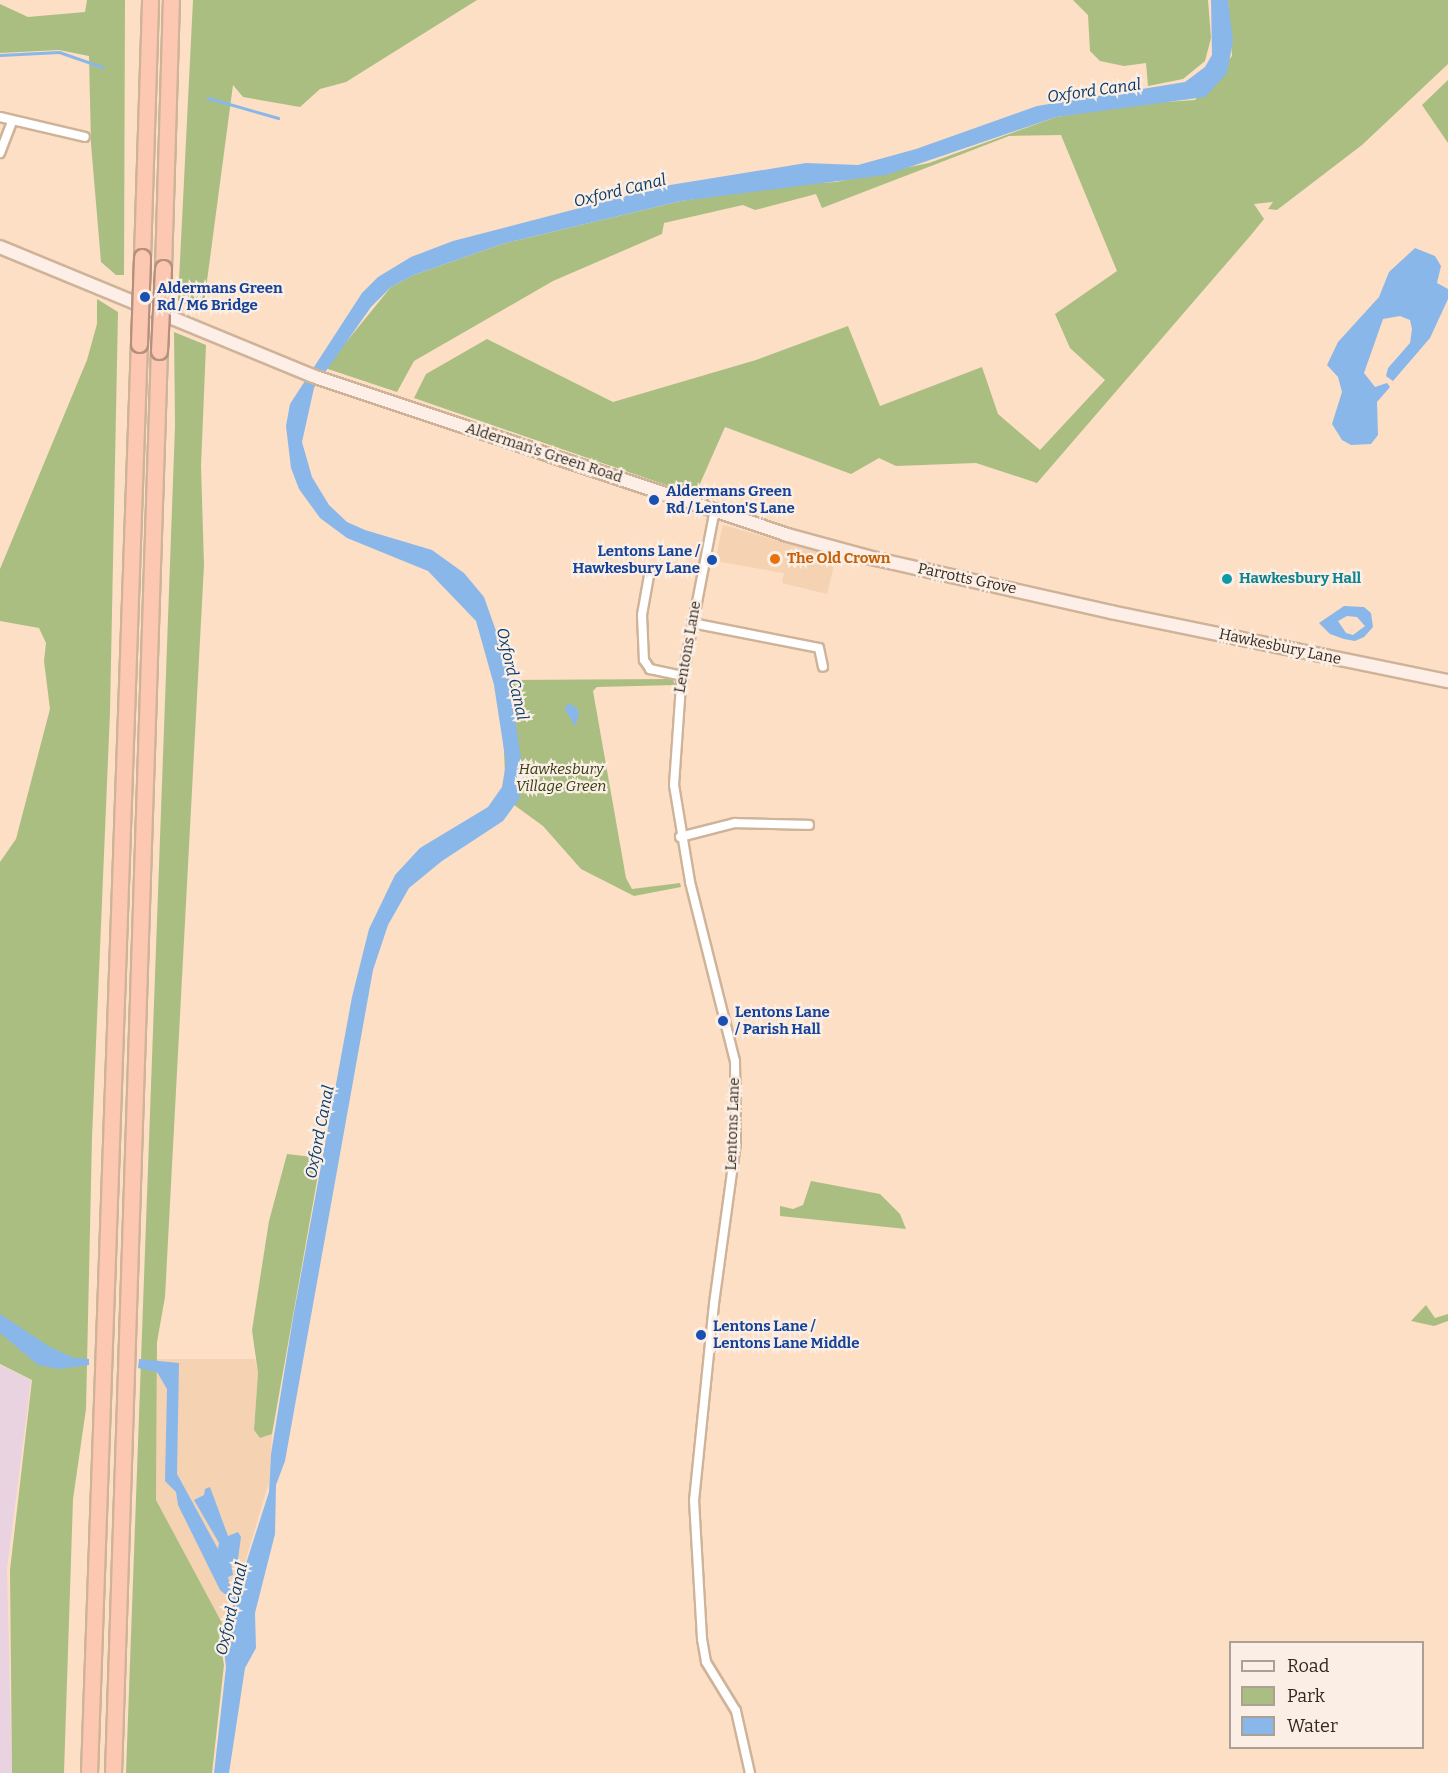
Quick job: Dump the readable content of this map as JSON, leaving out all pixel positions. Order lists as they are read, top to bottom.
{
  "streets": {
    "main road": ["Alderman's Green Road", "Parrotts Grove", "Hawkesbury Lane"],
    "street": ["Lentons Lane"]
  },
  "crossings": [
    ["Alderman's Green Road", "Parrotts Grove"],
    ["Alderman's Green Road", "Lentons Lane"],
    ["Parrotts Grove", "Hawkesbury Lane"]
  ],
  "water": ["Oxford Canal"],
  "parks": ["Hawkesbury Village Green"],
  "places": [
    "Aldermans Green Rd / M6 Bridge",
    "Aldermans Green Rd / Lenton'S Lane",
    "The Old Crown",
    "Lentons Lane / Hawkesbury Lane",
    "Hawkesbury Hall",
    "Lentons Lane / Parish Hall",
    "Lentons Lane / Lentons Lane Middle"
  ],
  "legend": ["Road", "Park", "Water"]
}
